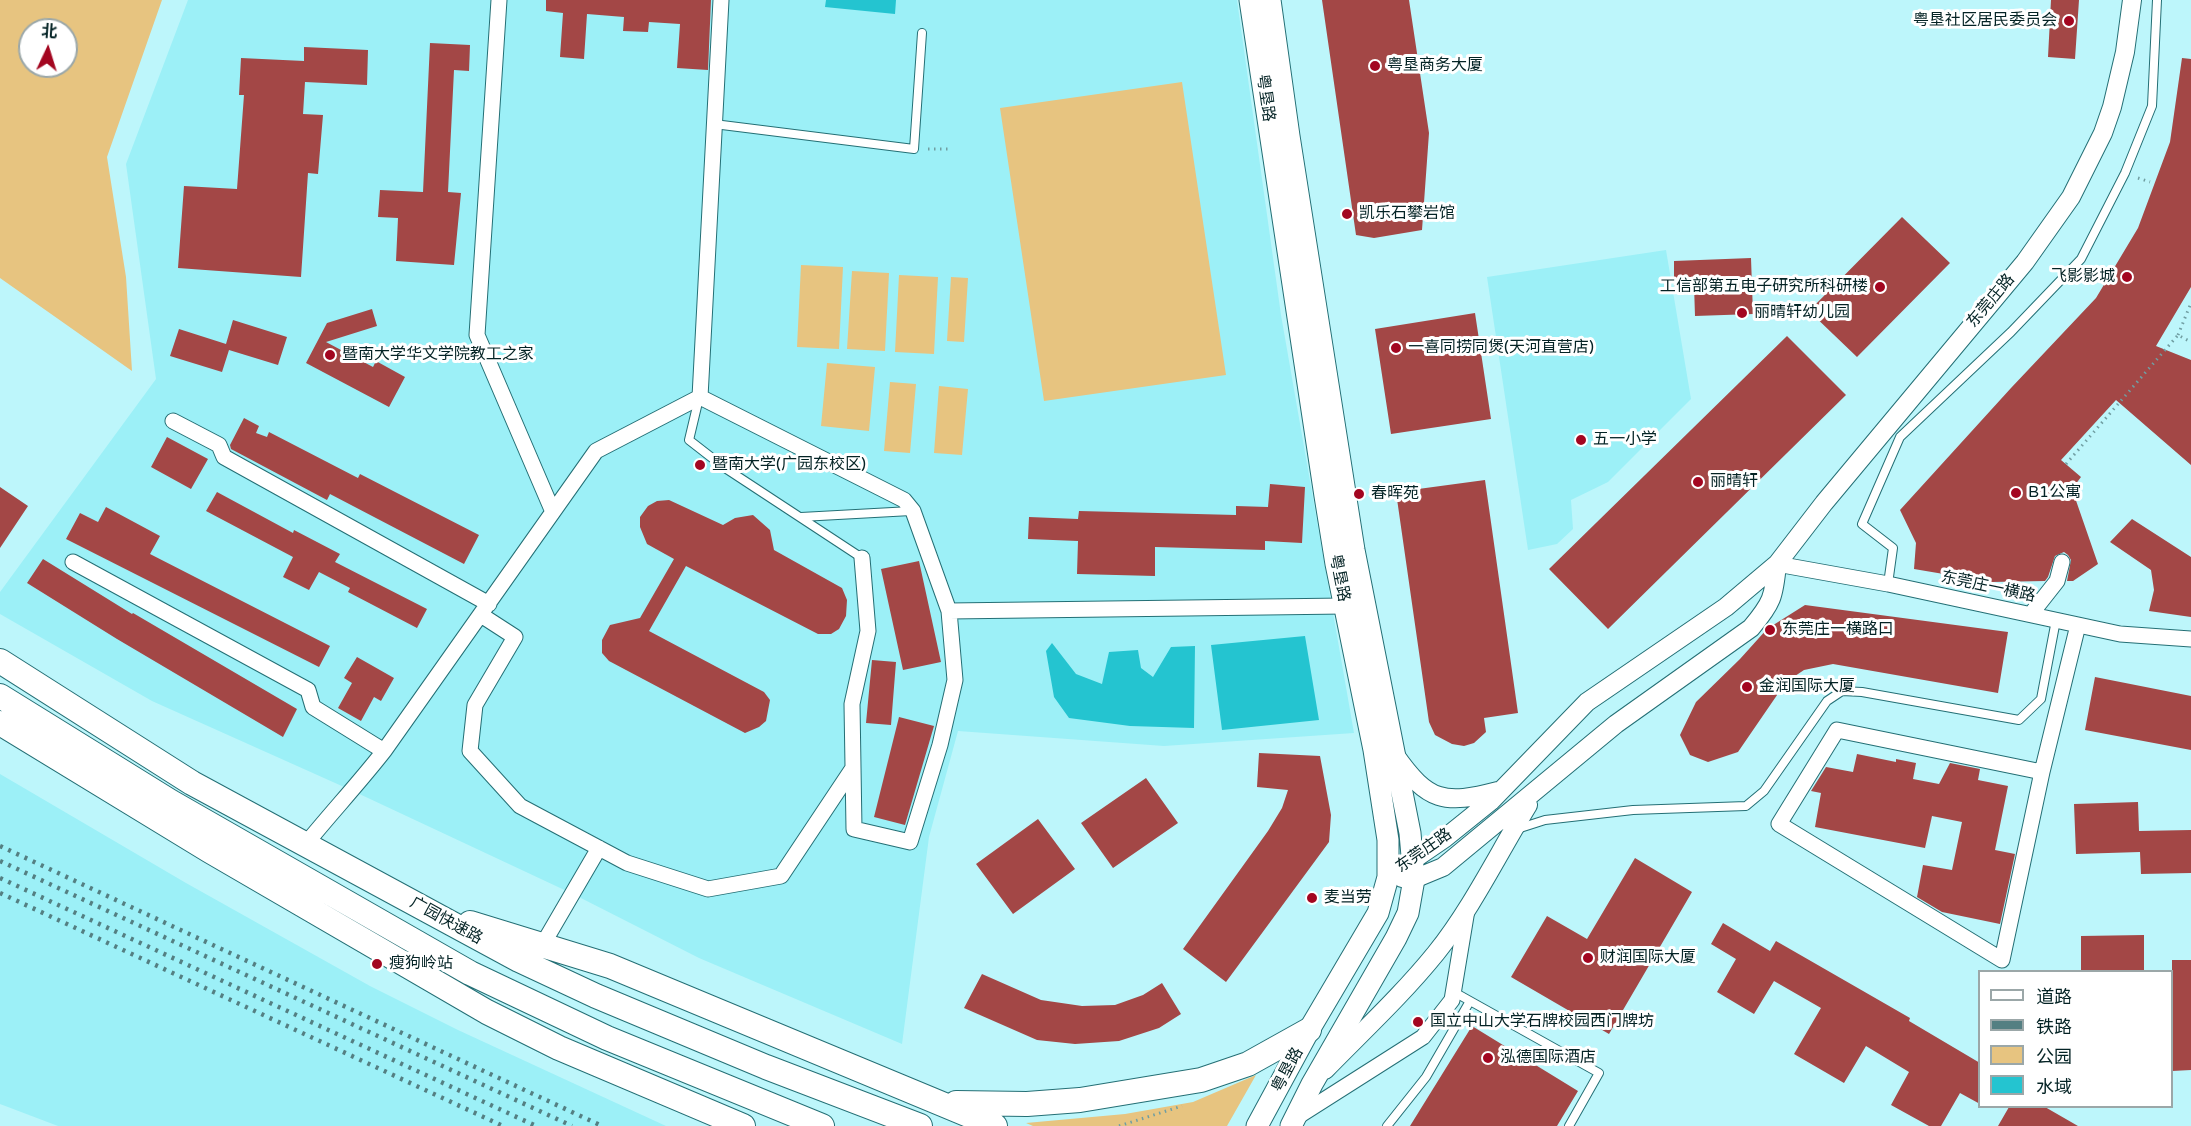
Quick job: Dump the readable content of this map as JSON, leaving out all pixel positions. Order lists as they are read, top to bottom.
{
  "streets": {
    "highway": ["广园快速路"],
    "main road": ["粤垦路"],
    "street": ["东莞庄路", "东莞庄一横路"]
  },
  "crossings": [
    ["粤垦路", "东莞庄路"],
    ["东莞庄路", "东莞庄一横路"]
  ],
  "places": [
    "粤垦社区居民委员会",
    "粤垦商务大厦",
    "凯乐石攀岩馆",
    "飞影影城",
    "工信部第五电子研究所科研楼",
    "丽晴轩幼儿园",
    "一喜同捞同煲(天河直营店)",
    "暨南大学华文学院教工之家",
    "五一小学",
    "暨南大学(广园东校区)",
    "丽晴轩",
    "B1公寓",
    "春晖苑",
    "东莞庄一横路口",
    "金润国际大厦",
    "麦当劳",
    "财润国际大厦",
    "瘦狗岭站",
    "国立中山大学石牌校园西门牌坊",
    "泓德国际酒店"
  ],
  "legend": [
    "道路",
    "铁路",
    "公园",
    "水域"
  ],
  "north": "top"
}
